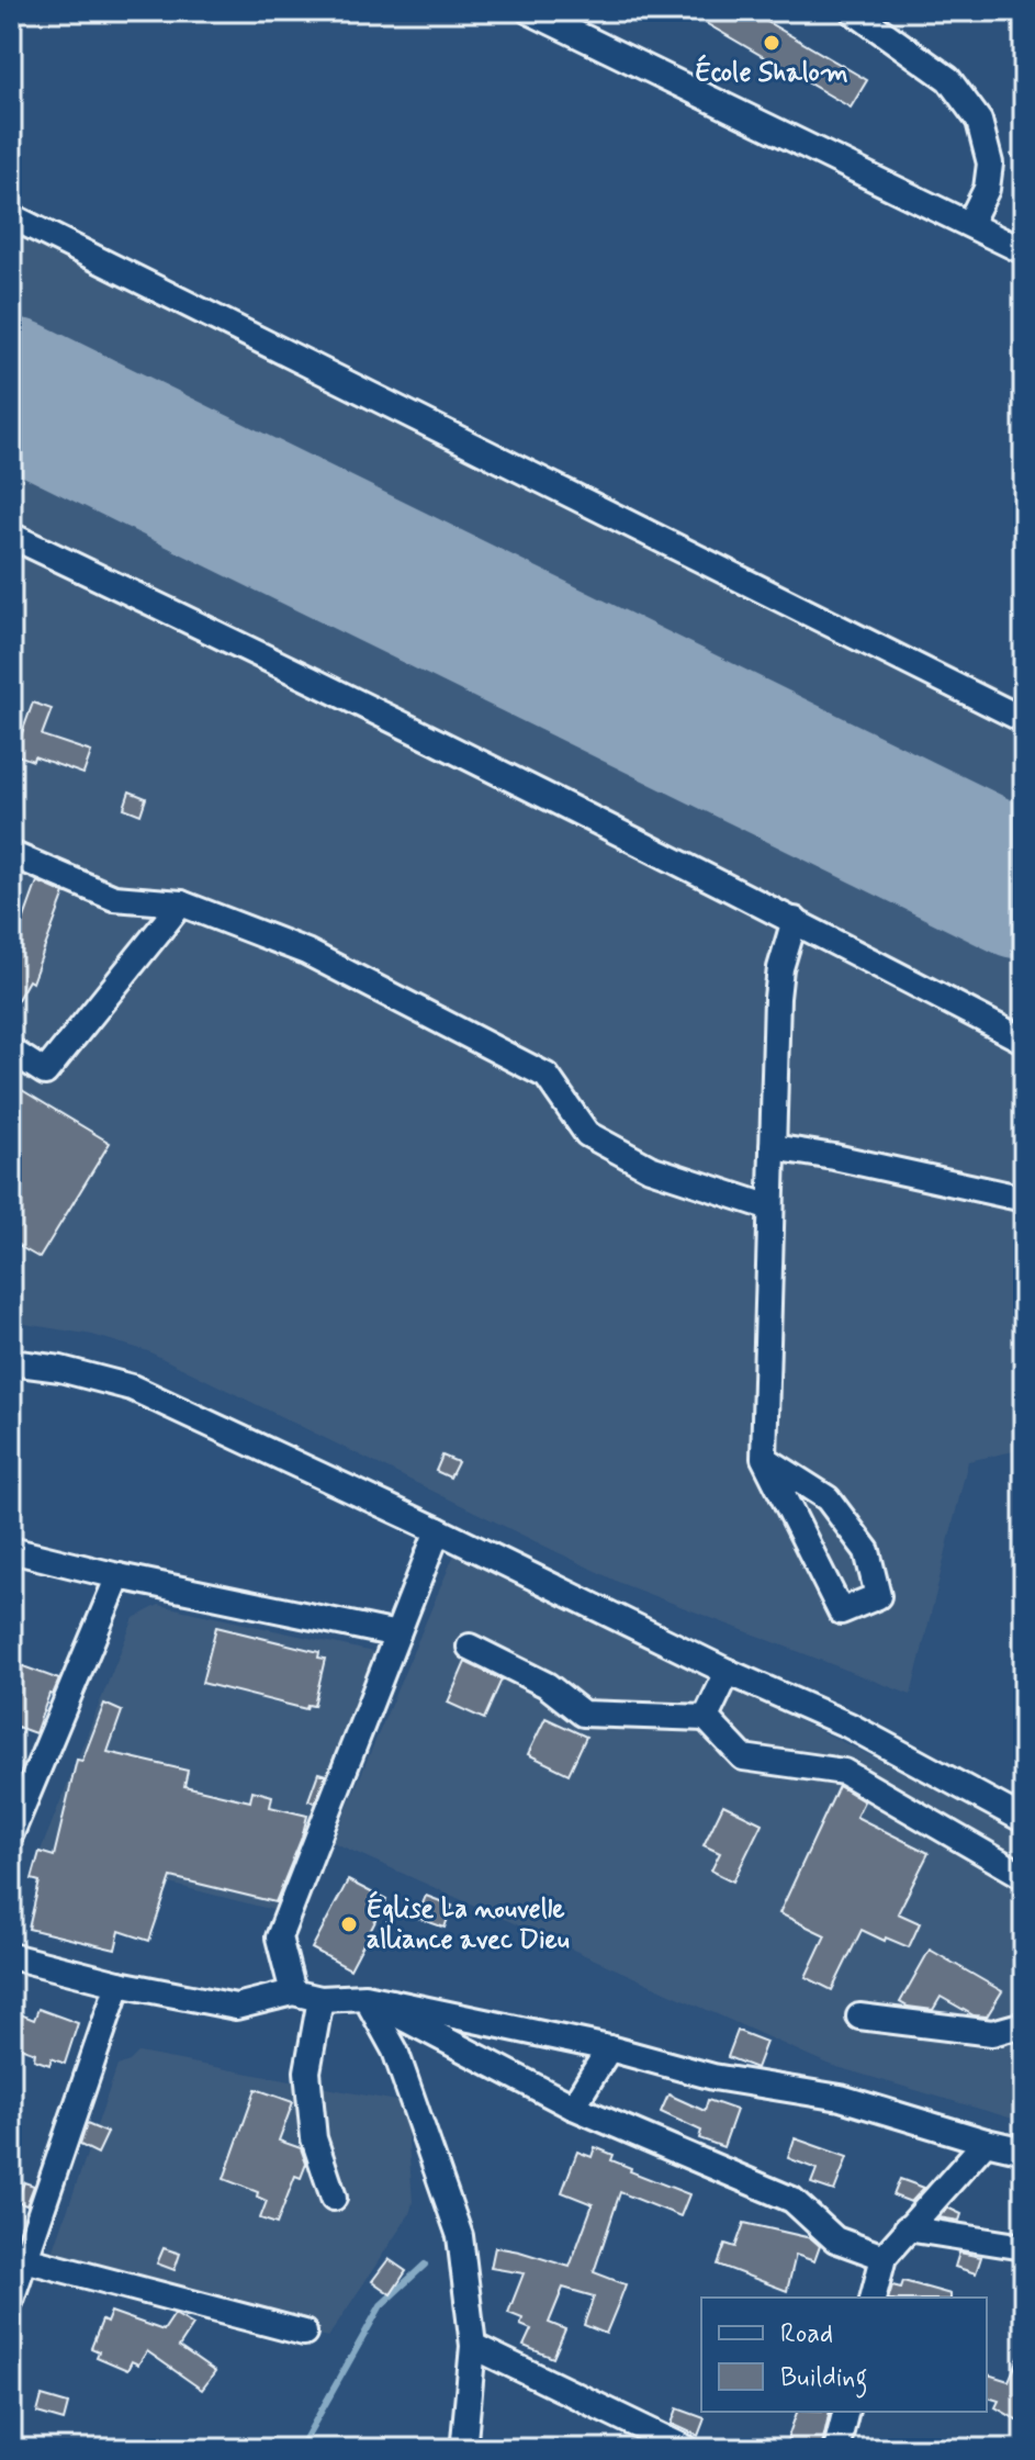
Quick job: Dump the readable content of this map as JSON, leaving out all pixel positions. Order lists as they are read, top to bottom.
{
  "places": ["École Shalom", "Église La nouvelle alliance avec Dieu"],
  "legend": ["Road", "Building"]
}
